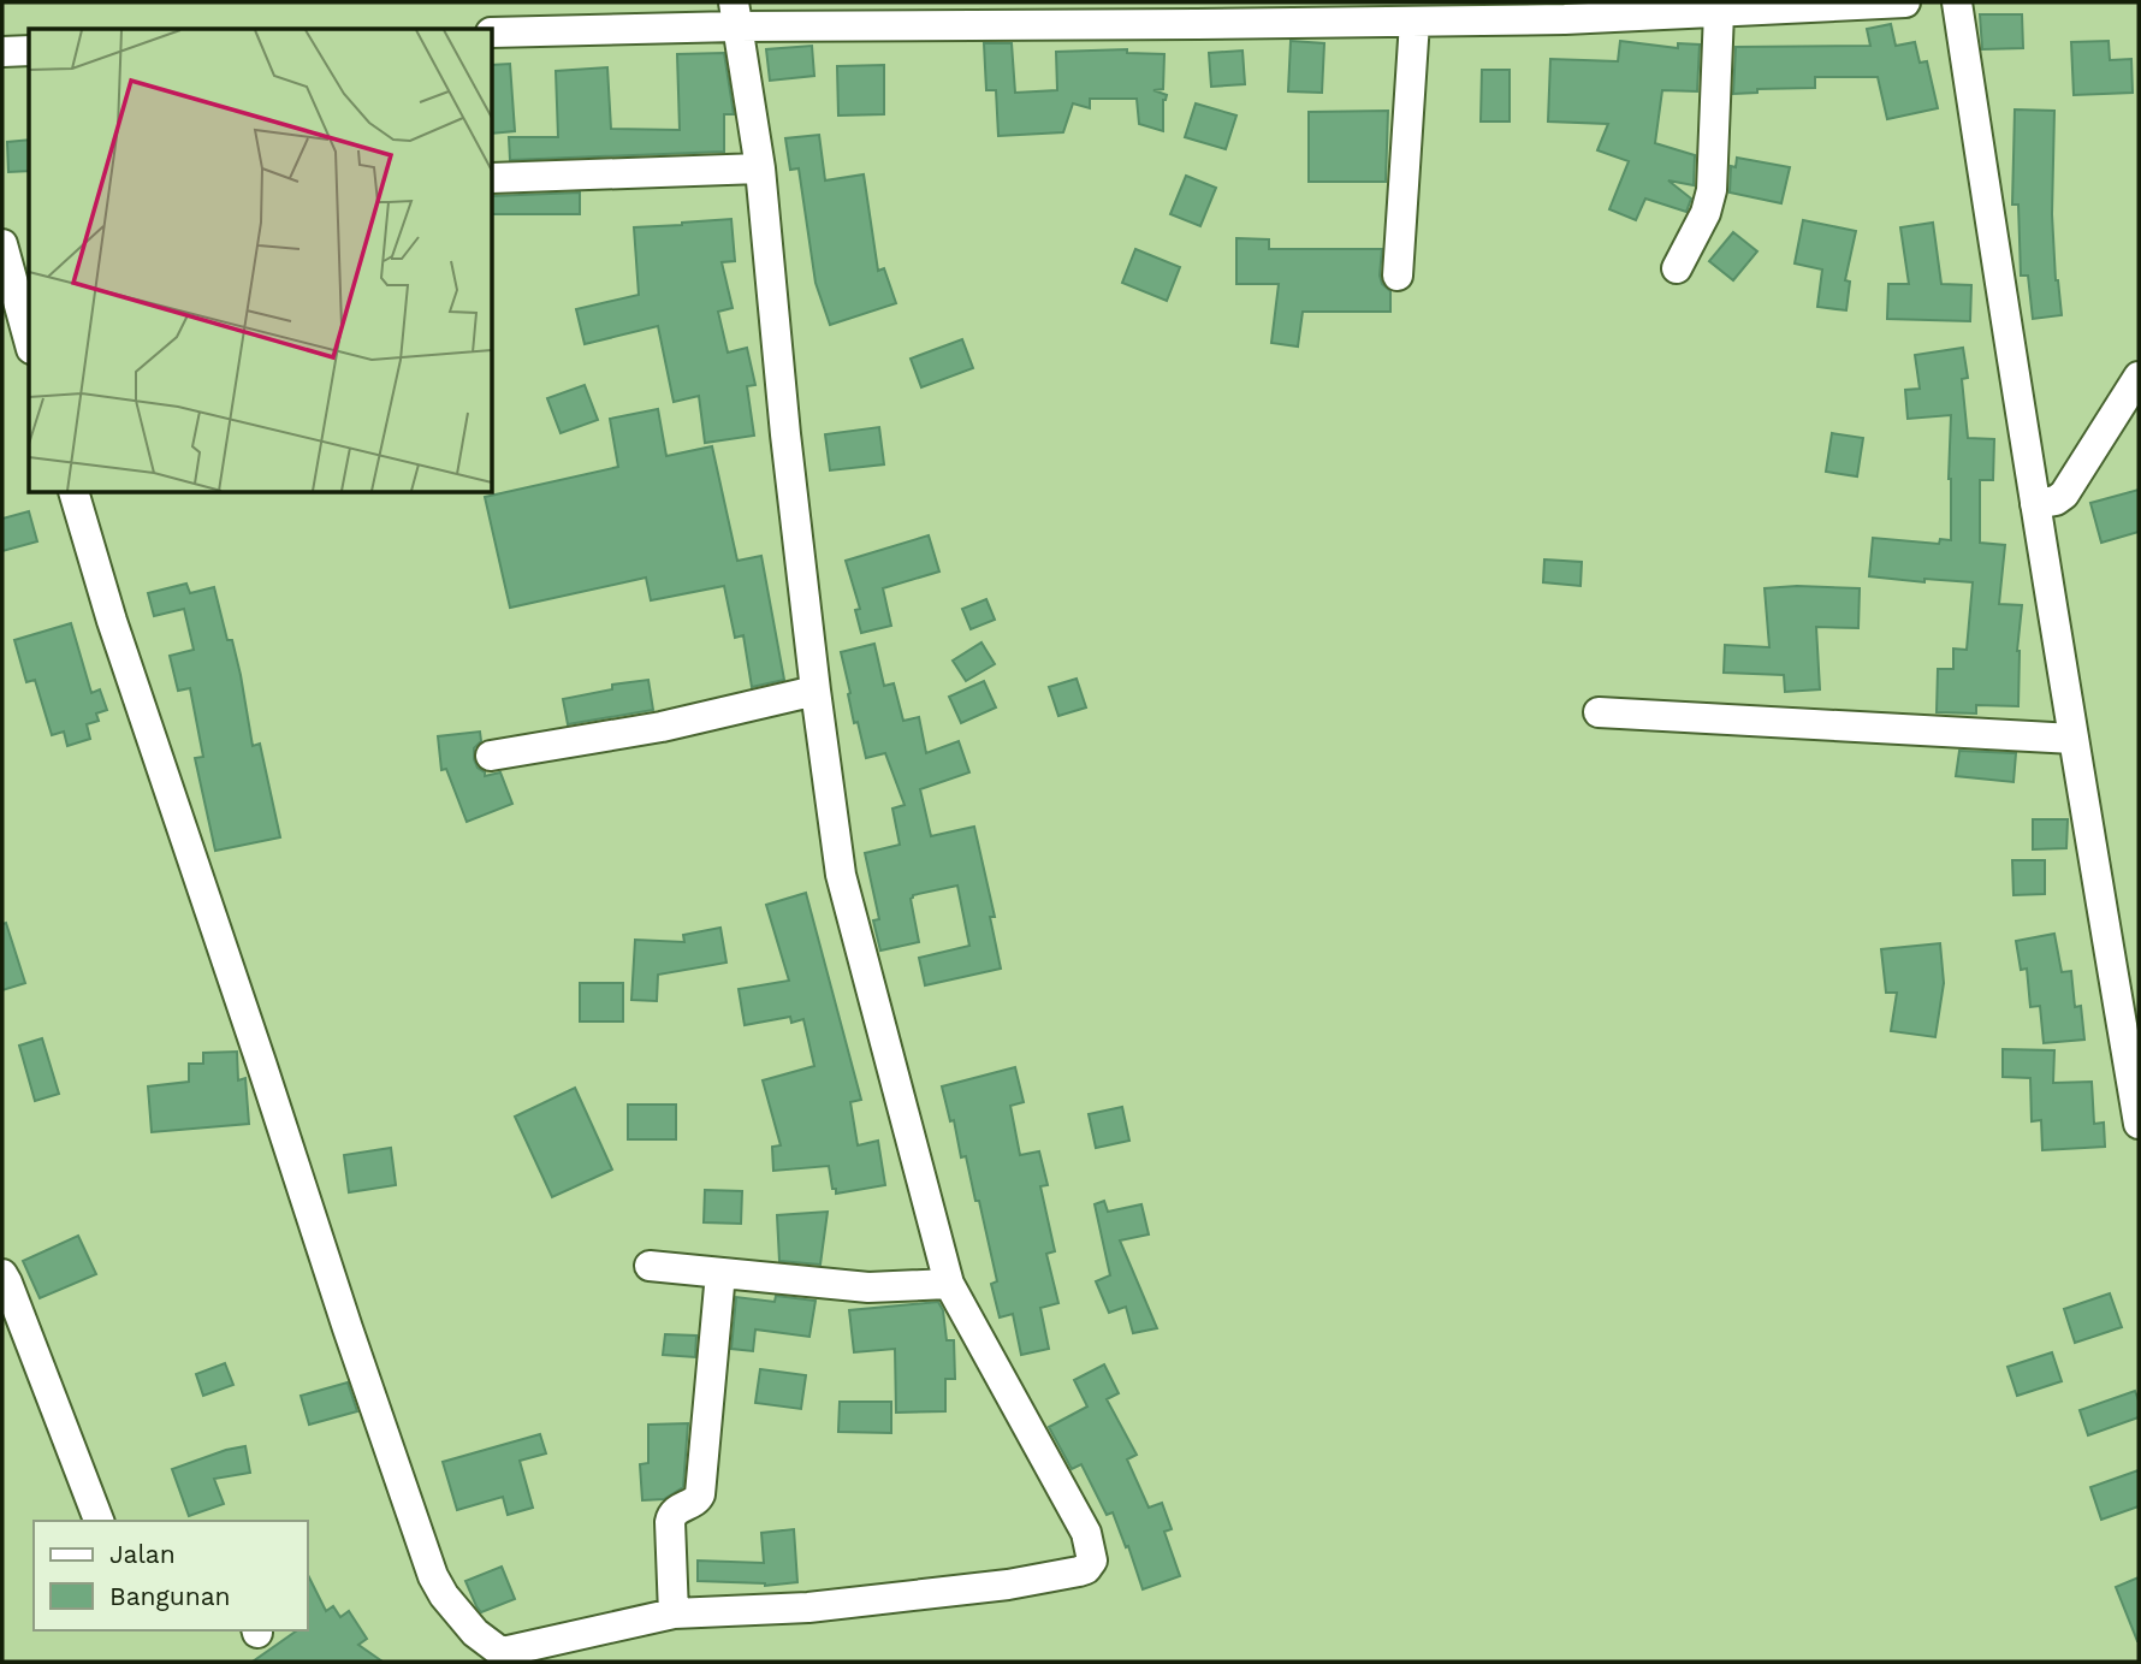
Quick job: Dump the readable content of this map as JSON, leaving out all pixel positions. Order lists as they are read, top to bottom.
{
  "legend": ["Jalan", "Bangunan"]
}
